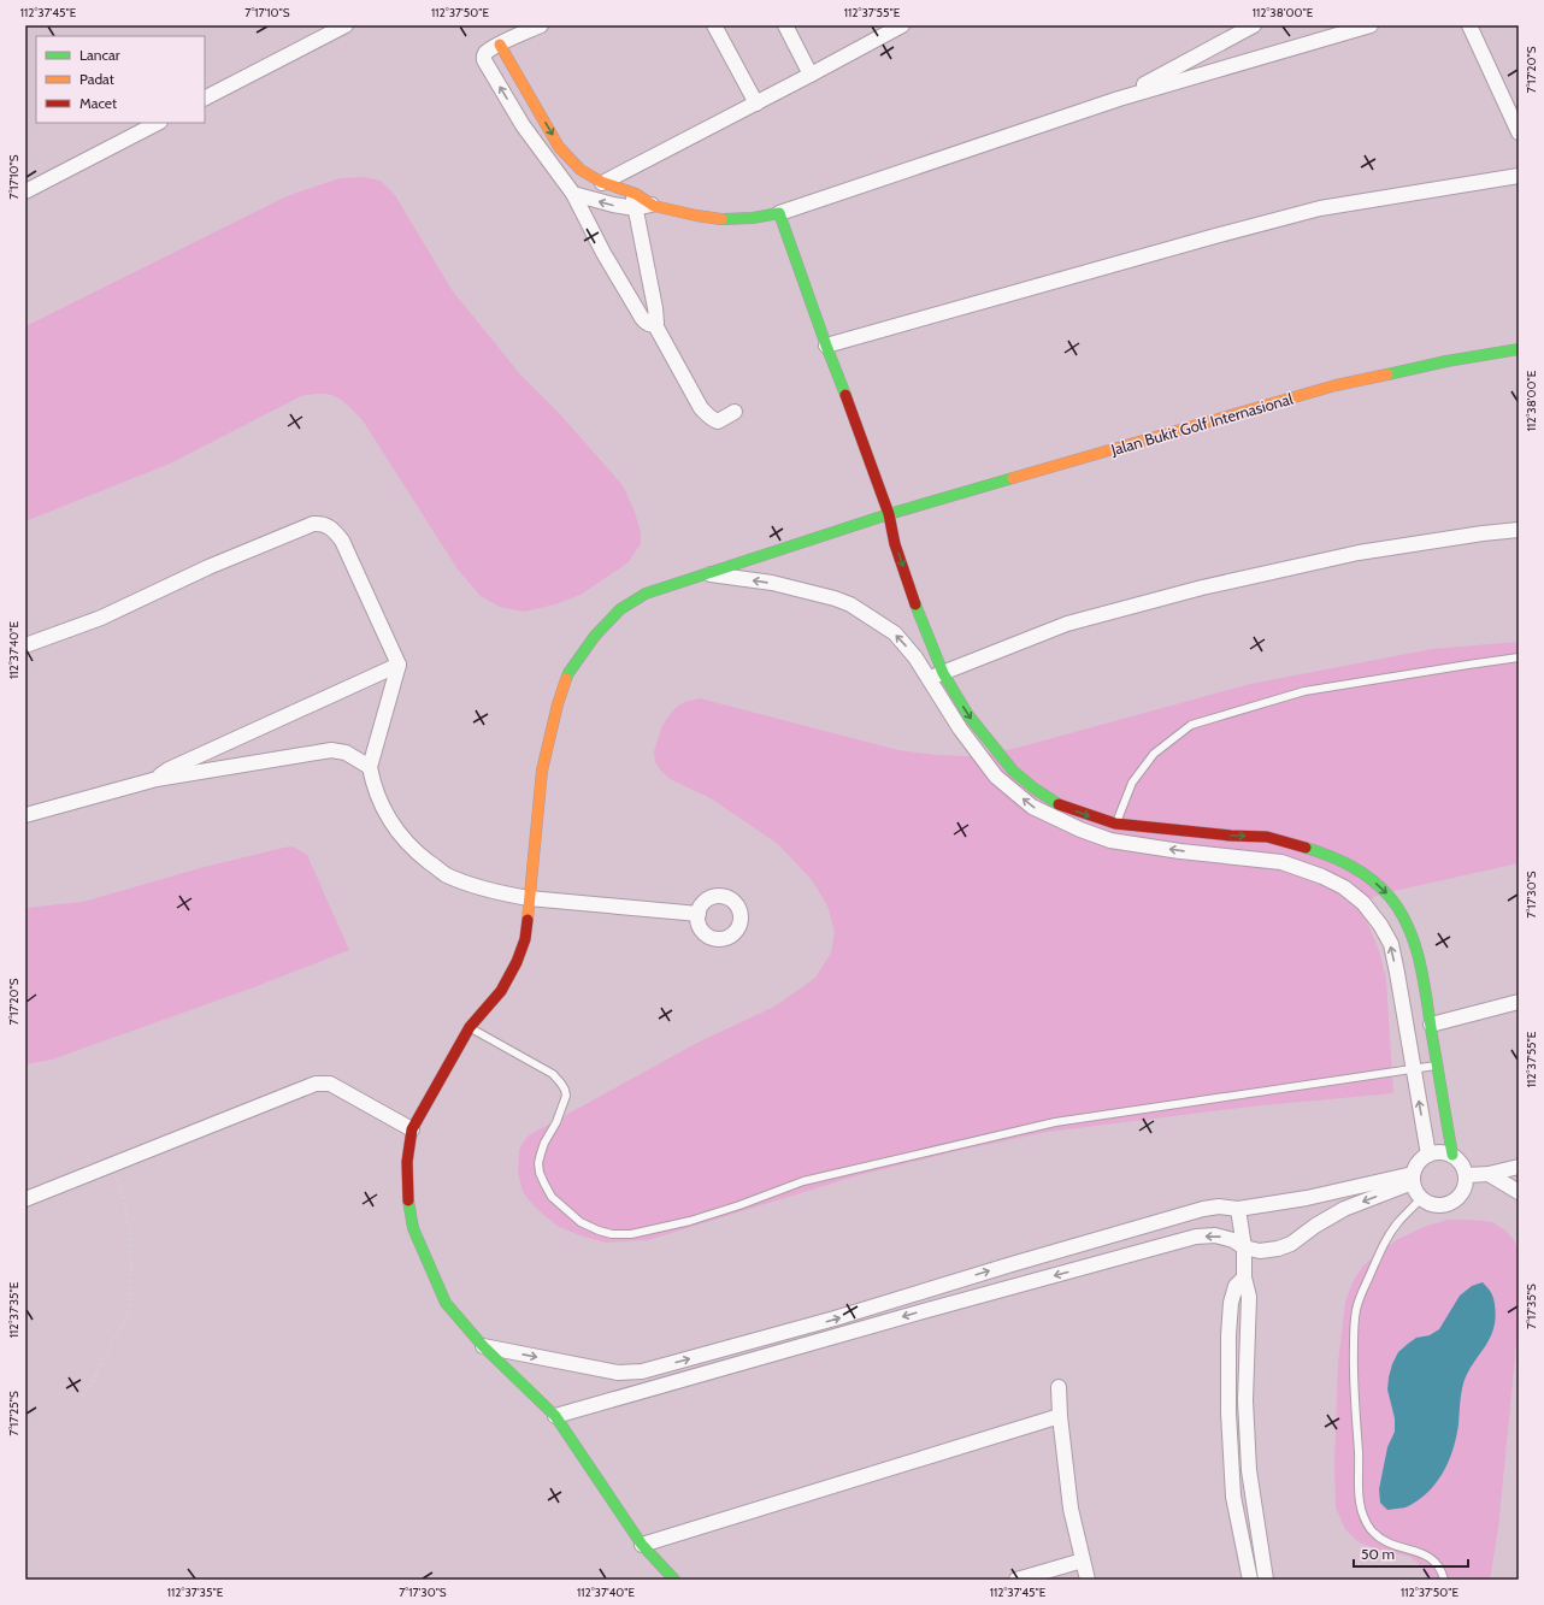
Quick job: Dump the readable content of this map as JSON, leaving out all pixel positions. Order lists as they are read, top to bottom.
{
  "streets": {
    "street": ["Jalan Bukit Golf Internasional"]
  },
  "legend": ["Lancar", "Padat", "Macet"],
  "scale_bar": "50 m",
  "coordinates": [
    "112°37'45\"E",
    "7°17'10\"S",
    "112°37'50\"E",
    "112°37'55\"E",
    "112°38'00\"E",
    "7°17'20\"S",
    "112°37'40\"E",
    "7°17'30\"S",
    "7°17'35\"S",
    "112°37'35\"E",
    "7°17'25\"S"
  ]
}
